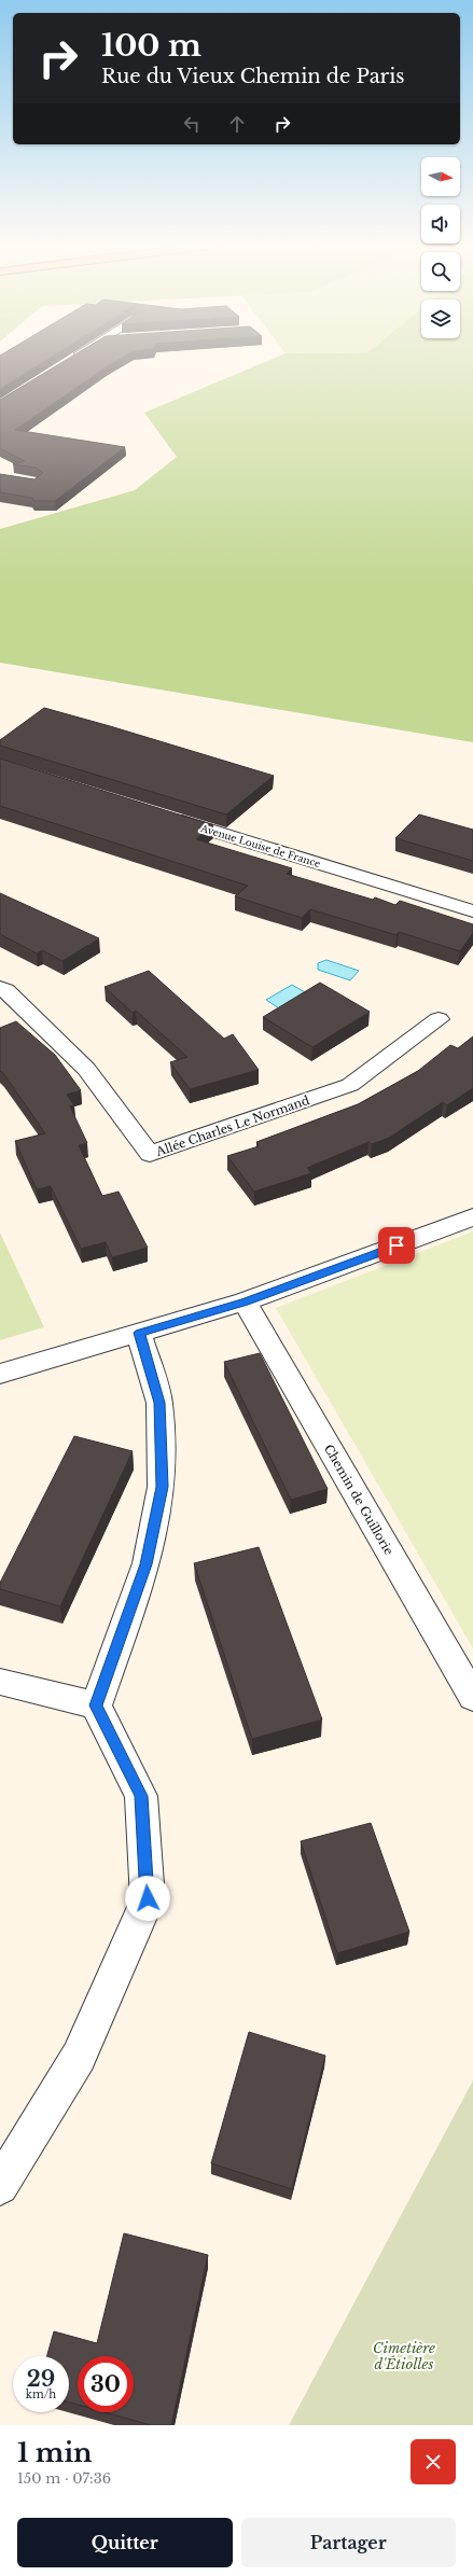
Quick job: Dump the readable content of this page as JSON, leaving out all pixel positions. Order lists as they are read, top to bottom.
{
  "streets": {
    "street": ["Avenue Louise de France", "Allée Charles Le Normand", "Chemin de Guillorie"]
  },
  "parks": ["Cimetière d'Étiolles"],
  "north": "right",
  "page": {
    "turn": ["100 m", "Rue du Vieux Chemin de Paris"],
    "speed": "29 km/h",
    "limit": "30",
    "heading": ["1 min", "150 m · 07:36"],
    "buttons": ["Quitter", "Partager"]
  }
}
